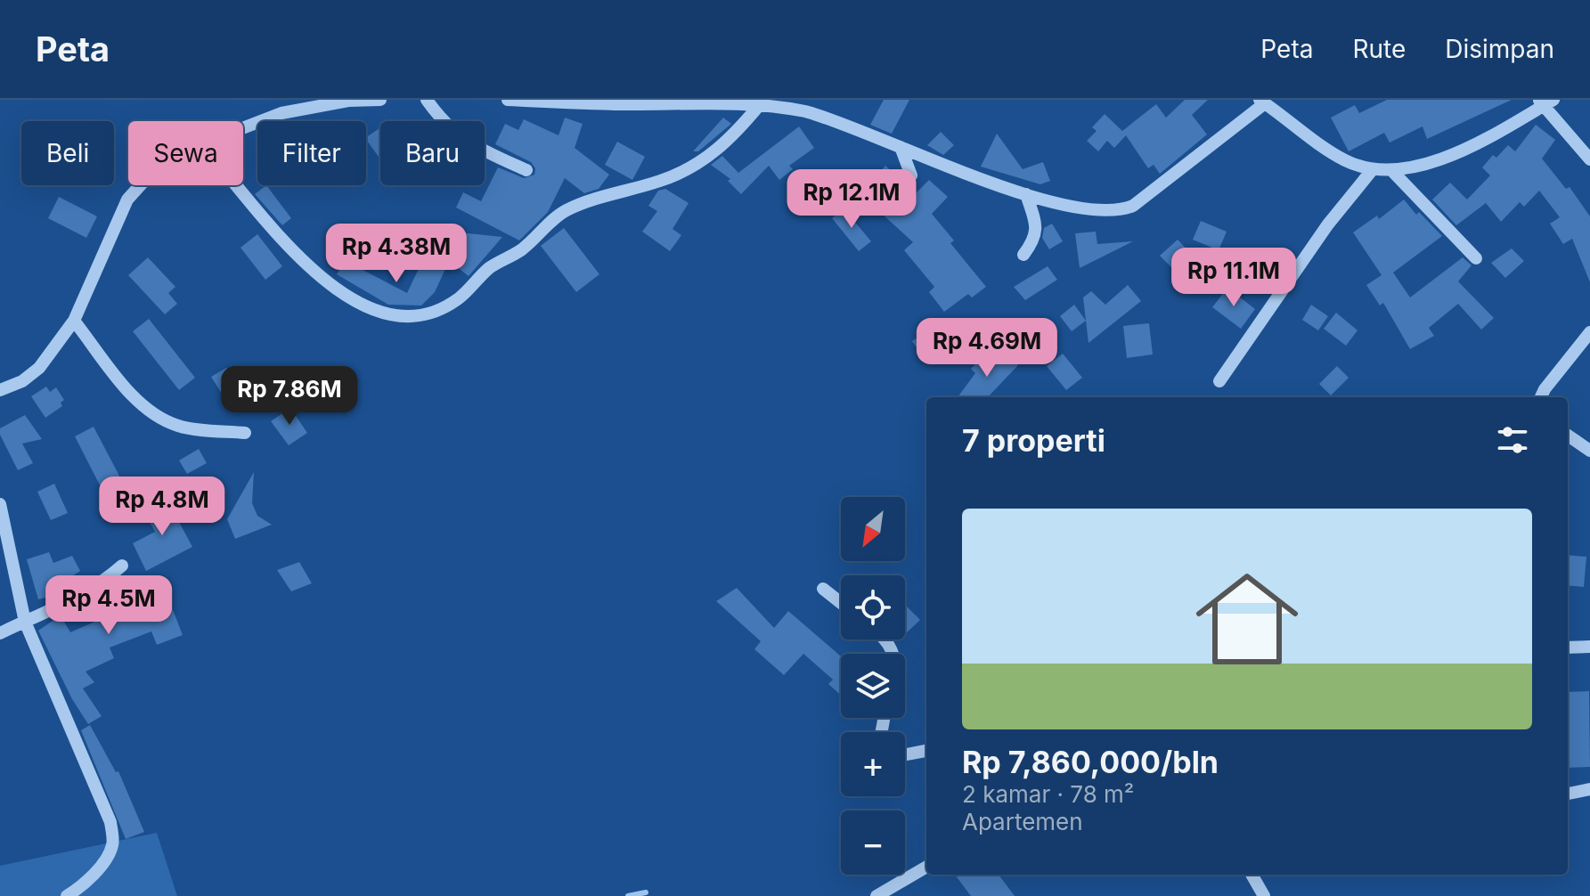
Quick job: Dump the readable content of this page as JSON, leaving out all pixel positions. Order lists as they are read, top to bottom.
{
  "north": "bottom left",
  "page": {
    "header": "Peta",
    "nav": ["Peta", "Rute", "Disimpan"],
    "chip": [
      "Beli",
      "Sewa",
      "Filter",
      "Baru"
    ],
    "price": [
      "Rp 12.1M",
      "Rp 4.38M",
      "Rp 11.1M",
      "Rp 4.69M",
      "Rp 7.86M",
      "Rp 4.8M",
      "Rp 4.5M"
    ],
    "heading": "7 properti",
    "list": [
      {
        "name": "Rp 7,860,000/bln",
        "note": "2 kamar · 78 m² · Apartemen"
      }
    ],
    "map_buttons": ["+", "−"]
  }
}
